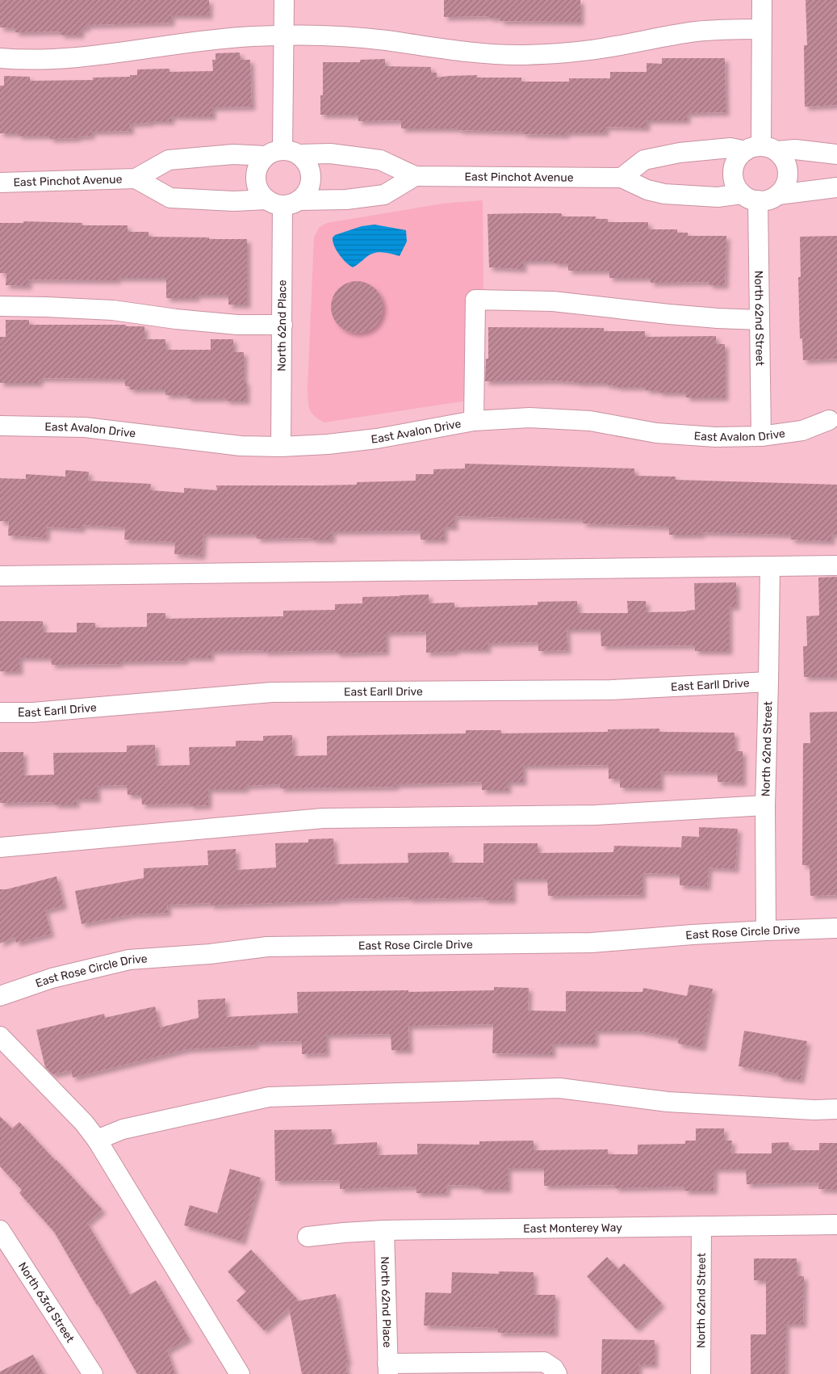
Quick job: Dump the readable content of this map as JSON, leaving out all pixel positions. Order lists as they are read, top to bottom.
{
  "streets": {
    "street": [
      "East Pinchot Avenue",
      "North 62nd Street",
      "North 62nd Place",
      "East Avalon Drive",
      "East Earll Drive",
      "East Rose Circle Drive",
      "East Monterey Way",
      "North 63rd Street"
    ]
  },
  "crossings": [
    ["East Pinchot Avenue", "North 62nd Street"],
    ["East Pinchot Avenue", "North 62nd Place"],
    ["North 62nd Street", "East Avalon Drive"],
    ["North 62nd Street", "East Earll Drive"],
    ["North 62nd Street", "East Rose Circle Drive"],
    ["North 62nd Street", "East Monterey Way"],
    ["North 62nd Place", "East Avalon Drive"],
    ["North 62nd Place", "East Monterey Way"]
  ]
}
